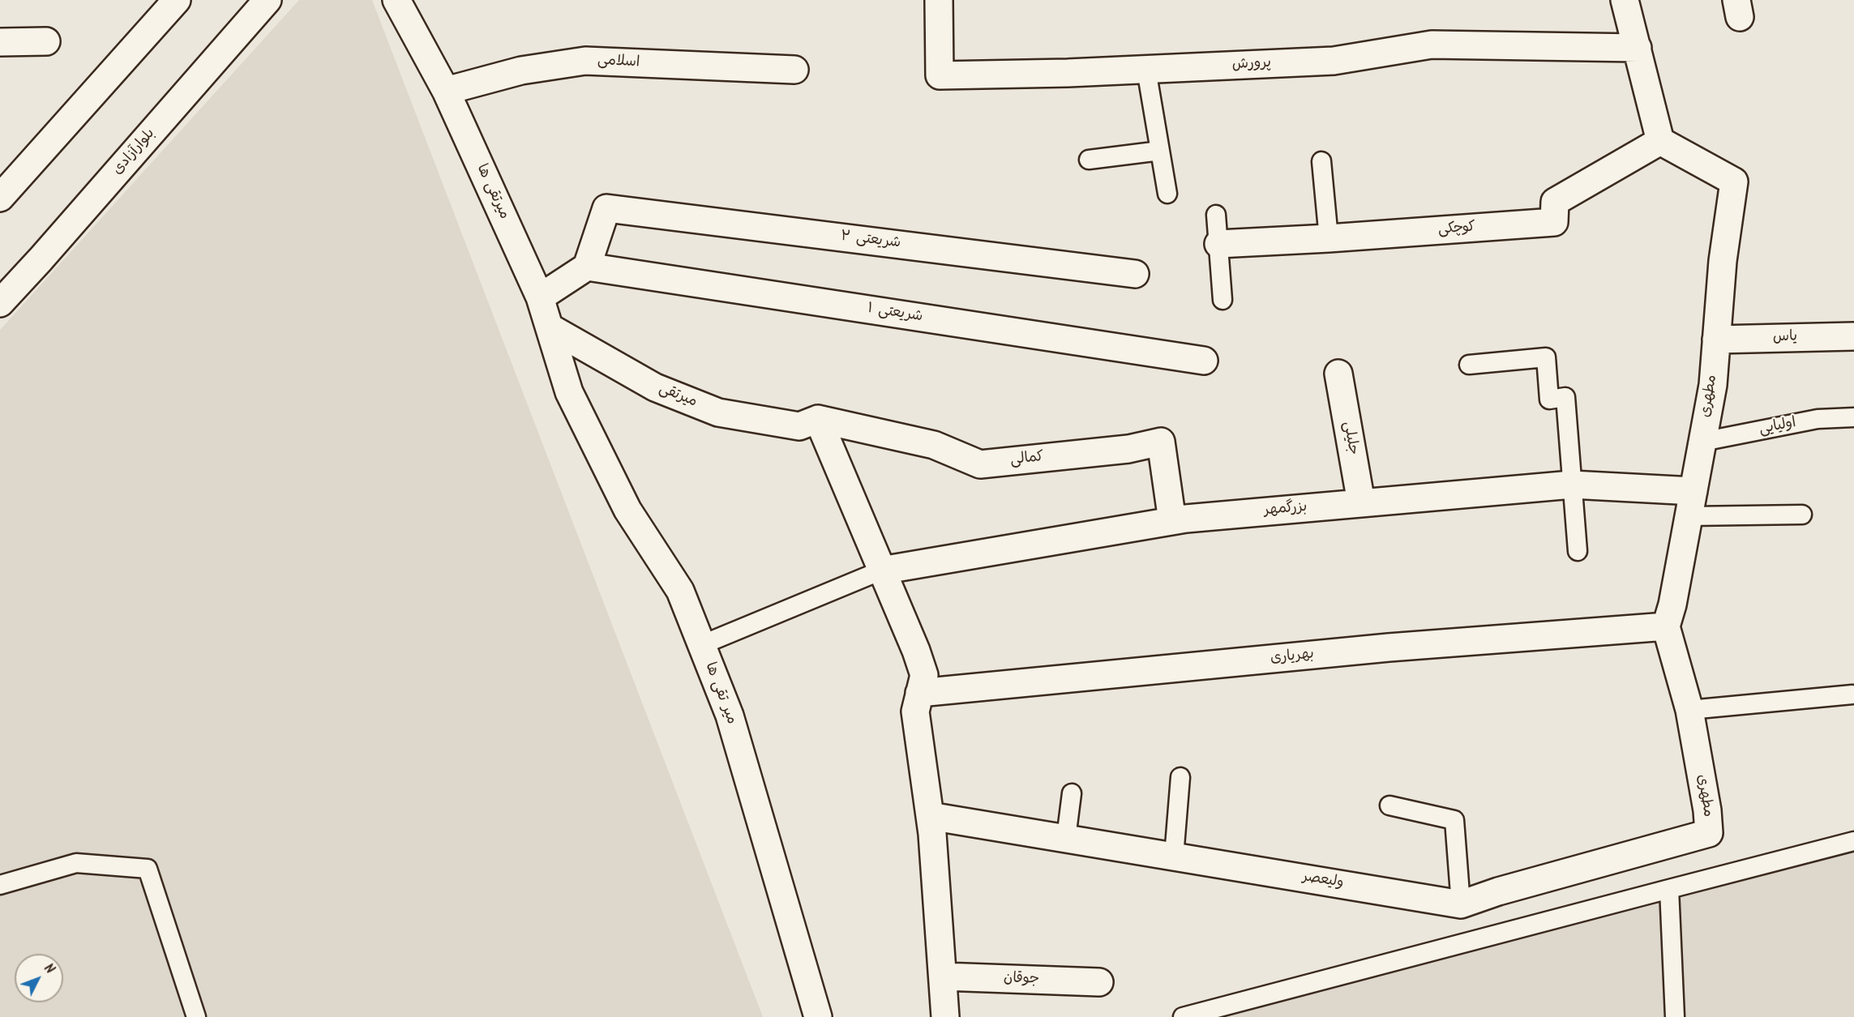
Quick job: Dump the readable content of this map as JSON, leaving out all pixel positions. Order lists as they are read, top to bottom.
{
  "streets": {
    "street": [
      "اسلامی",
      "پرورش",
      "بلوارآزادی",
      "میرتقی ها",
      "کوچکی",
      "شریعتی ۲",
      "شریعتی ۱",
      "یاس",
      "میرتقی",
      "مطهری",
      "جلیلی",
      "کمالی",
      "بزرگمهر",
      "بهریاری",
      "میر تقی ها",
      "ولیعصر",
      "جوقان"
    ],
    "lane": ["اولیایی"]
  },
  "crossings": [
    ["اسلامی", "میرتقی ها"],
    ["میرتقی ها", "میرتقی"],
    ["میرتقی ها", "میر تقی ها"],
    ["کوچکی", "مطهری"],
    ["شریعتی ۲", "شریعتی ۱"],
    ["یاس", "مطهری"],
    ["میرتقی", "کمالی"],
    ["مطهری", "اولیایی"],
    ["مطهری", "بزرگمهر"],
    ["مطهری", "بهریاری"],
    ["مطهری", "ولیعصر"],
    ["جلیلی", "بزرگمهر"],
    ["کمالی", "بزرگمهر"]
  ],
  "north": "top right"
}
